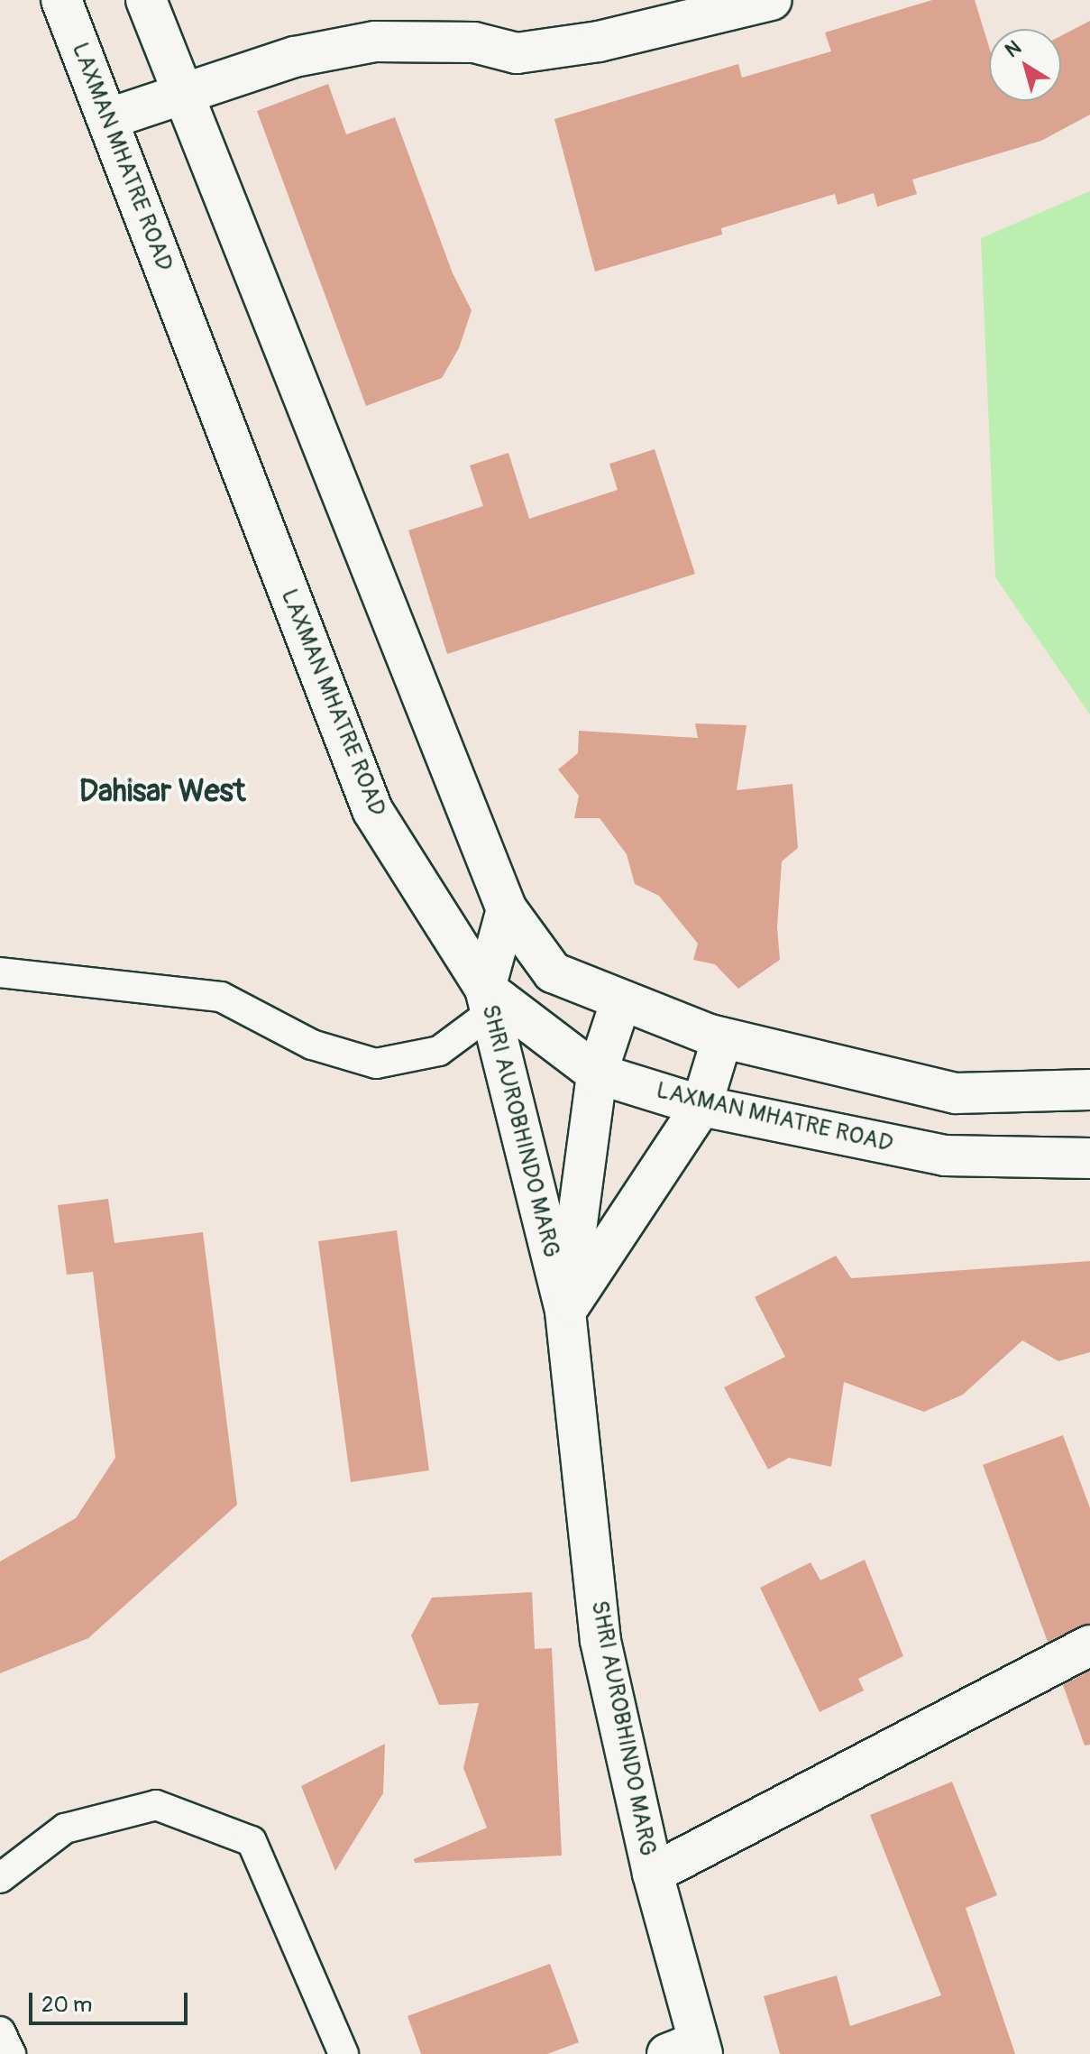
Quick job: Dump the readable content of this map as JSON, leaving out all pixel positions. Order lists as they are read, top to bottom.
{
  "streets": {
    "main road": ["LAXMAN MHATRE ROAD", "SHRI AUROBHINDO MARG"]
  },
  "crossings": [
    ["LAXMAN MHATRE ROAD", "SHRI AUROBHINDO MARG"]
  ],
  "districts": ["Dahisar West"],
  "scale_bar": "20 m",
  "north": "top left"
}
